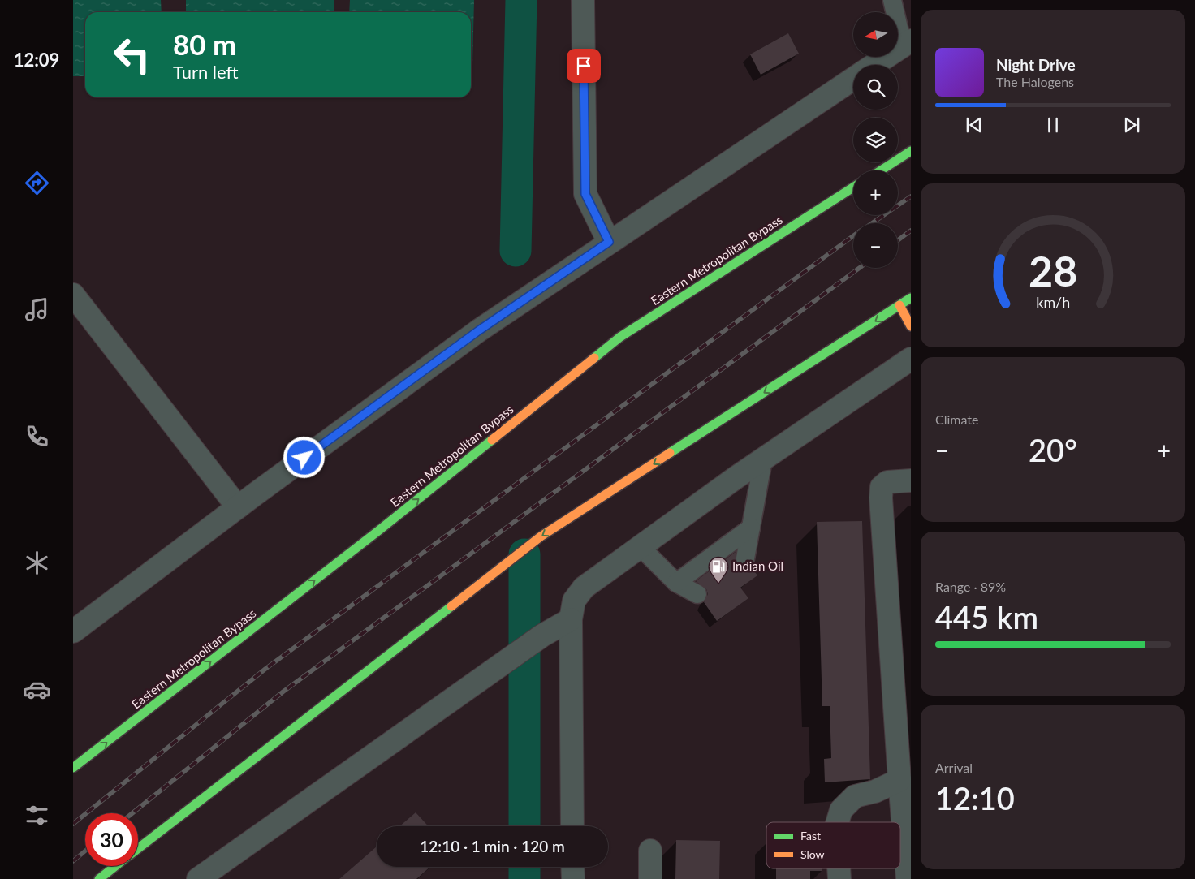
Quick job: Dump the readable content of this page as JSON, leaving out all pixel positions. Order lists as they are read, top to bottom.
{
  "streets": {
    "main road": ["Eastern Metropolitan Bypass"]
  },
  "one_way": ["Eastern Metropolitan Bypass"],
  "places": {
    "fuel station": ["Indian Oil"]
  },
  "legend": ["Fast", "Slow"],
  "north": "left",
  "page": {
    "tabs": "12:09",
    "map_buttons": ["+", "−"],
    "turn": ["80 m", "Turn left"],
    "song": ["Night Drive", "The Halogens"],
    "tile": [
      "Climate",
      ["Range · 89%", "445 km"],
      ["Arrival", "12:10"]
    ],
    "heat": ["−", "20°", "+"],
    "limit": "30",
    "trip": "12:10 · 1 min · 120 m",
    "gauge": ["28", "km/h"]
  }
}
